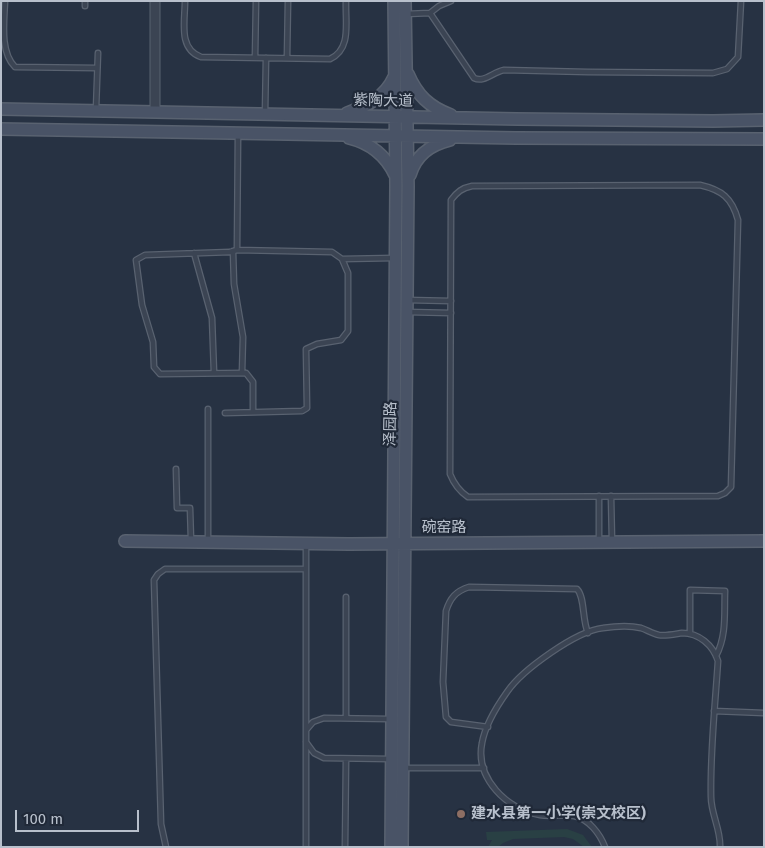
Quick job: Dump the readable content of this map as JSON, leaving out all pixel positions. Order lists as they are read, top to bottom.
{
  "streets": {
    "street": ["紫陶大道", "泽园路", "碗窑路"]
  },
  "crossings": [
    ["紫陶大道", "泽园路"],
    ["泽园路", "碗窑路"]
  ],
  "places": ["建水县第一小学(崇文校区)"],
  "scale_bar": "100 m"
}
